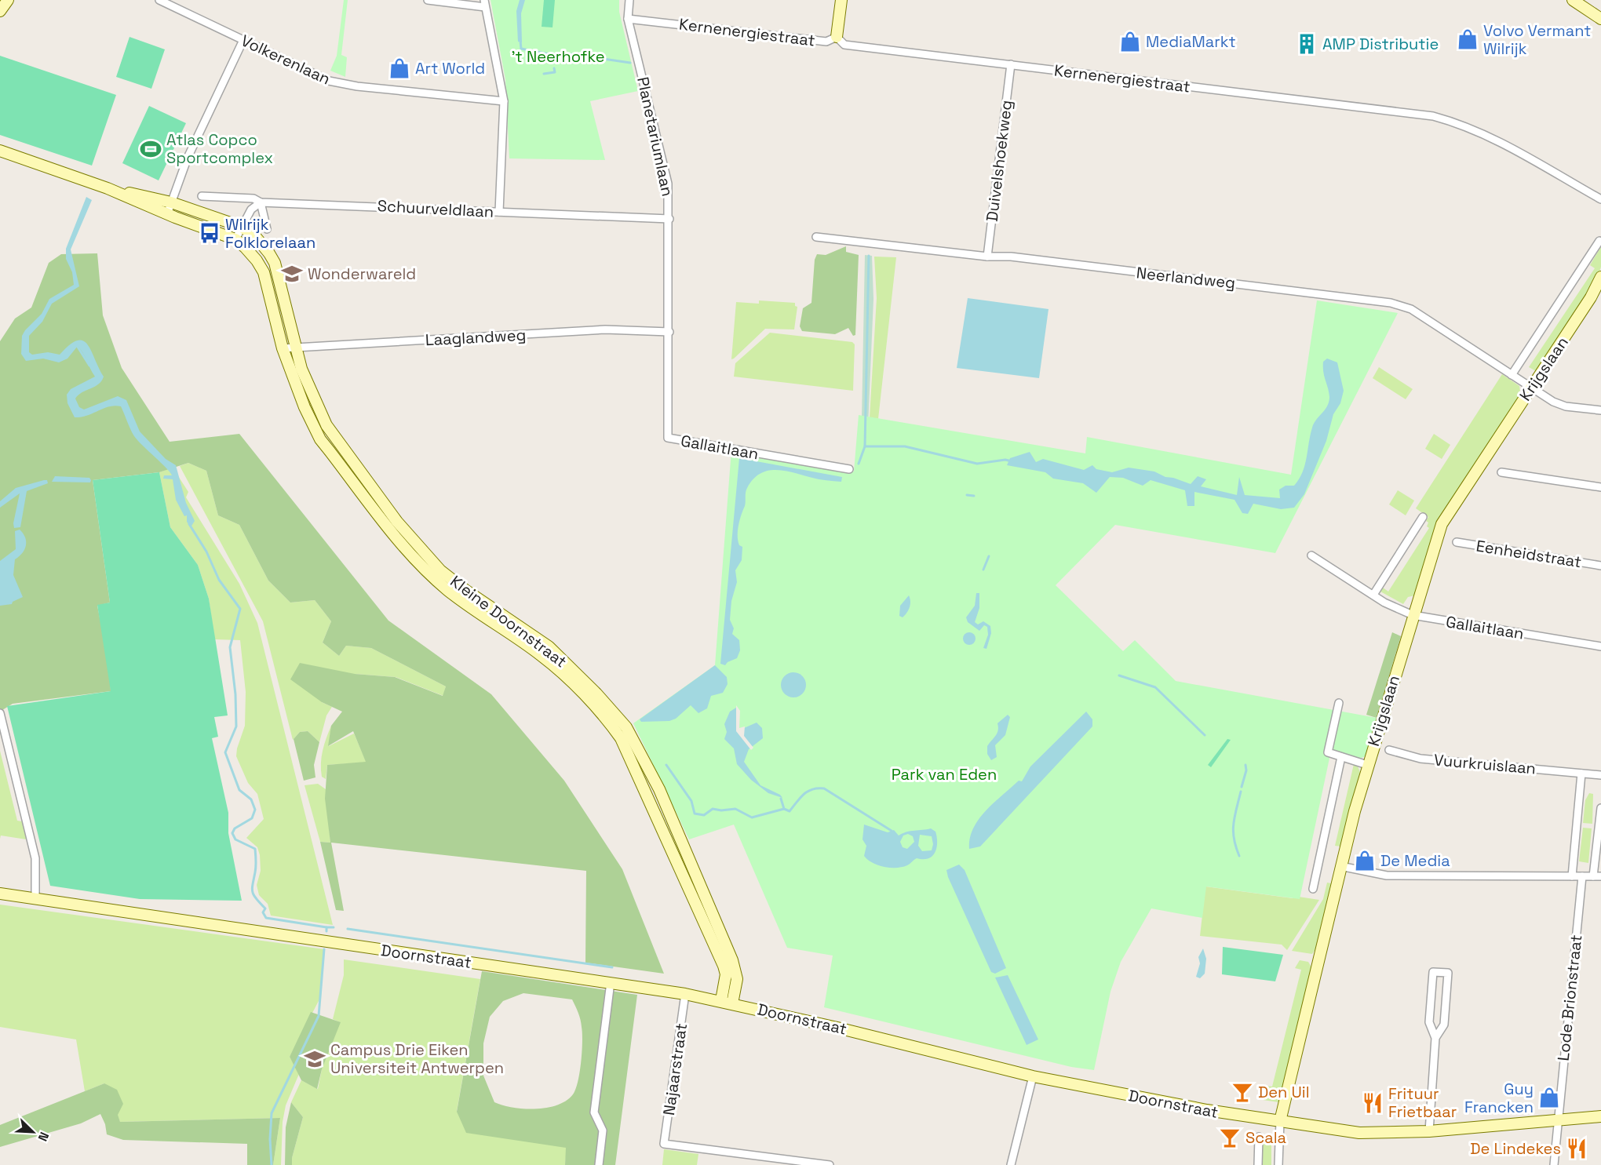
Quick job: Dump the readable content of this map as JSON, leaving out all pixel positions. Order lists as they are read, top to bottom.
{
  "streets": {
    "street": [
      "Kernenergiestraat",
      "Volkerenlaan",
      "Planetariumlaan",
      "Duivelshoekweg",
      "Schuurveldlaan",
      "Neerlandweg",
      "Laaglandweg",
      "Krijgslaan",
      "Gallaitlaan",
      "Eenheidstraat",
      "Kleine Doornstraat",
      "Vuurkruislaan",
      "Doornstraat",
      "Lode Brionstraat",
      "Najaarstraat"
    ]
  },
  "crossings": [
    ["Kernenergiestraat", "Planetariumlaan"],
    ["Kernenergiestraat", "Duivelshoekweg"],
    ["Planetariumlaan", "Schuurveldlaan"],
    ["Planetariumlaan", "Laaglandweg"],
    ["Planetariumlaan", "Gallaitlaan"],
    ["Duivelshoekweg", "Neerlandweg"],
    ["Neerlandweg", "Krijgslaan"],
    ["Laaglandweg", "Gallaitlaan"],
    ["Laaglandweg", "Kleine Doornstraat"],
    ["Krijgslaan", "Gallaitlaan"],
    ["Krijgslaan", "Doornstraat"],
    ["Kleine Doornstraat", "Doornstraat"],
    ["Doornstraat", "Lode Brionstraat"],
    ["Doornstraat", "Najaarstraat"]
  ],
  "parks": ["'t Neerhofke", "Park van Eden"],
  "places": {
    "shop": [
      "Volvo Vermant Wilrijk",
      "MediaMarkt",
      "Art World",
      "De Media",
      "Guy Francken"
    ],
    "building": ["AMP Distributie"],
    "sports": ["Atlas Copco Sportcomplex"],
    "bus stop": ["Wilrijk Folklorelaan"],
    "school or university": ["Wonderwareld", "Campus Drie Eiken Universiteit Antwerpen"],
    "bar": ["Den Uil", "Scala"],
    "restaurant": ["Frituur Frietbaar", "De Lindekes"]
  },
  "north": "bottom right"
}
